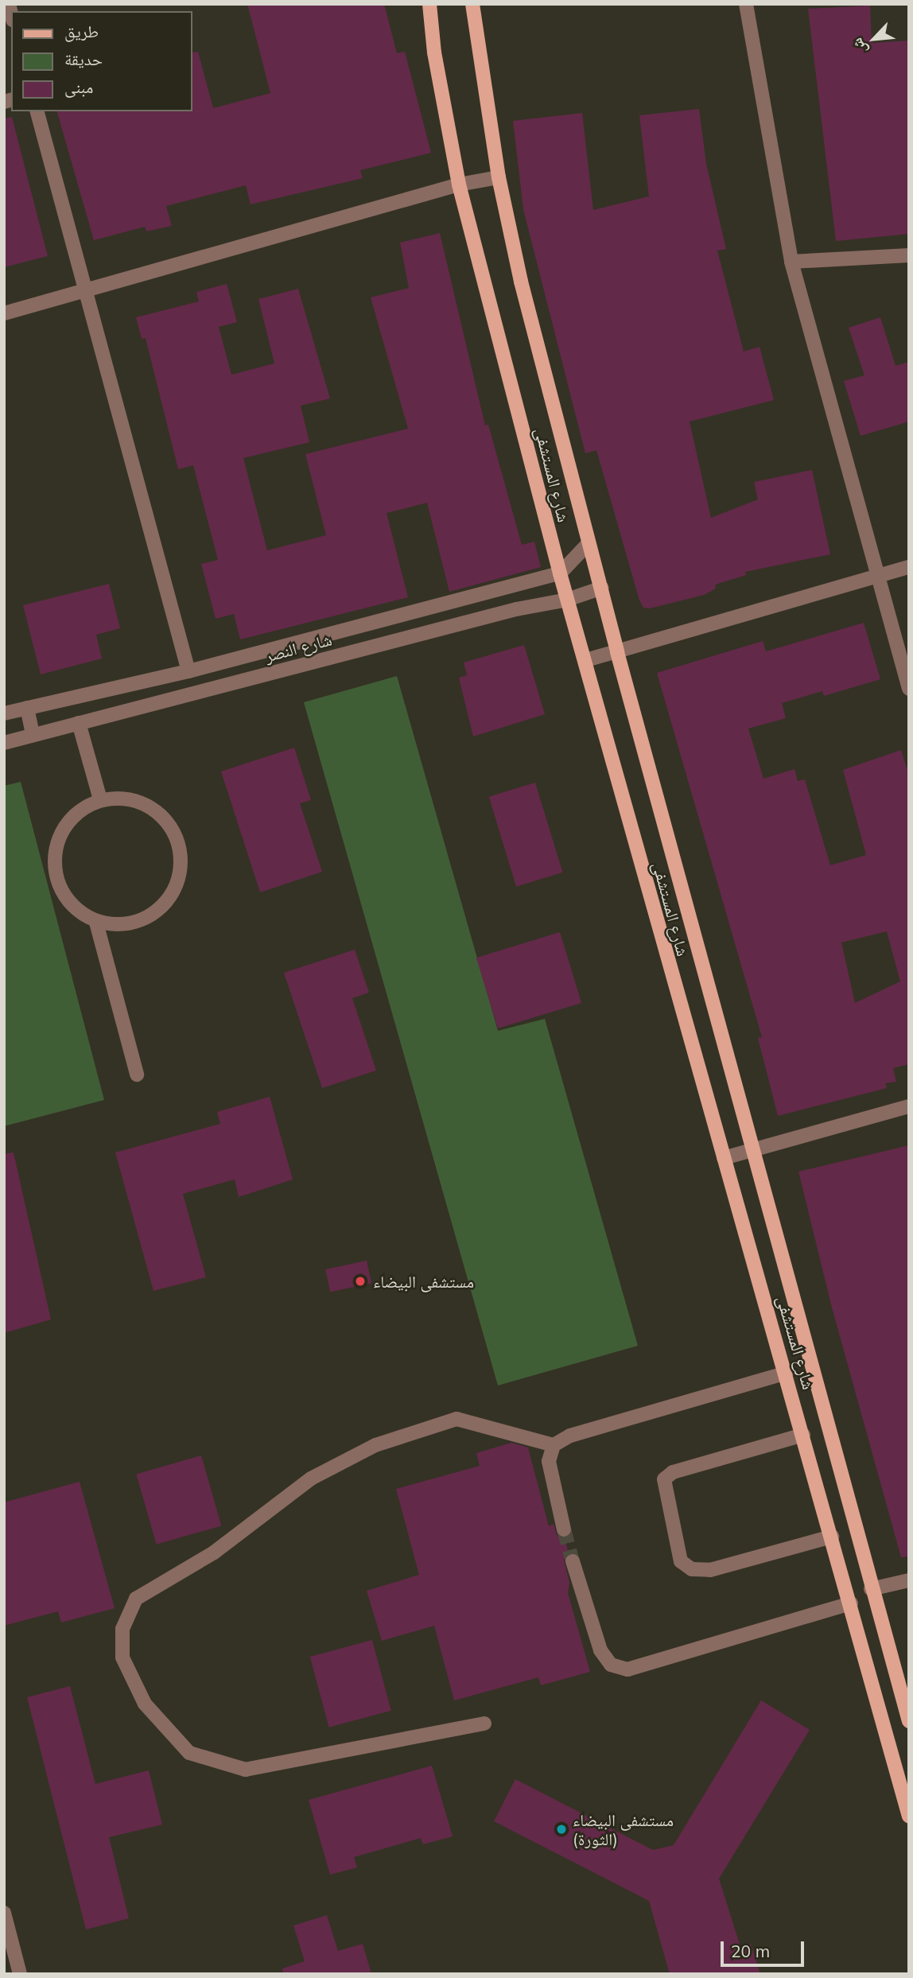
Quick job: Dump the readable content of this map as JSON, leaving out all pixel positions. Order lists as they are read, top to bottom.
{
  "streets": {
    "main road": ["شارع المستشفى"],
    "street": ["شارع النصر"]
  },
  "crossings": [
    ["شارع المستشفى", "شارع النصر"]
  ],
  "places": ["مستشفى البيضاء", "مستشفى البيضاء (الثورة)"],
  "legend": ["طريق", "حديقة", "مبنى"],
  "scale_bar": "20 m",
  "north": "bottom left"
}
